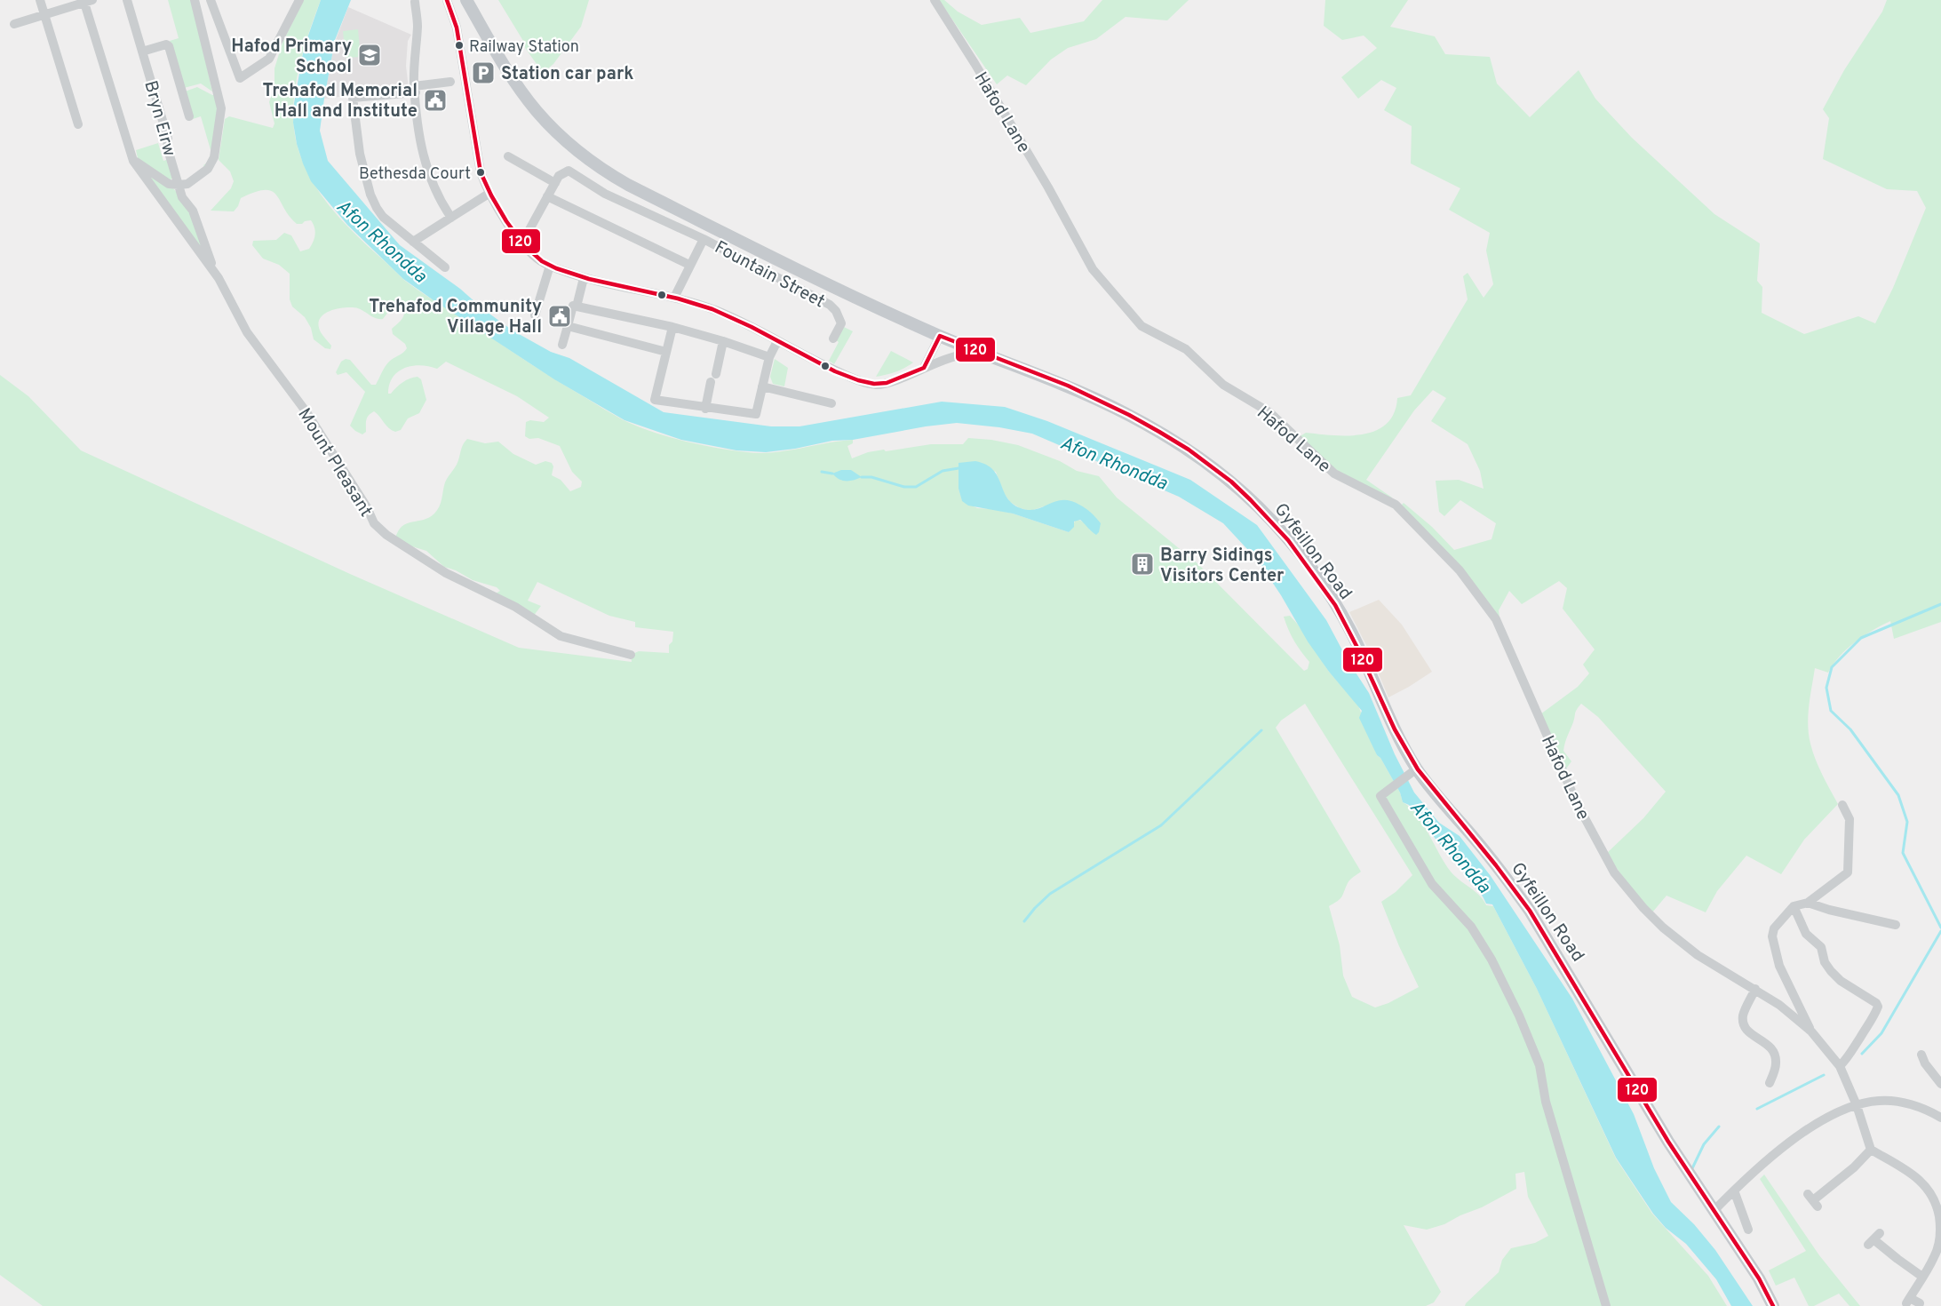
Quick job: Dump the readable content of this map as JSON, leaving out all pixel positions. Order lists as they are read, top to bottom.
{
  "streets": {
    "main road": ["Gyfeillon Road"],
    "street": [
      "Hafod Lane",
      "Bryn Eirw",
      "Fountain Street",
      "Mount Pleasant"
    ]
  },
  "crossings": [
    ["Bryn Eirw", "Mount Pleasant"]
  ],
  "water": ["Afon Rhondda"],
  "places": {
    "other": ["Railway Station", "Bethesda Court"],
    "school or university": ["Hafod Primary School"],
    "parking": ["Station car park"],
    "public building": ["Trehafod Memorial Hall and Institute", "Trehafod Community Village Hall"],
    "building": ["Barry Sidings Visitors Center"]
  },
  "lines": ["transit line 120"]
}
